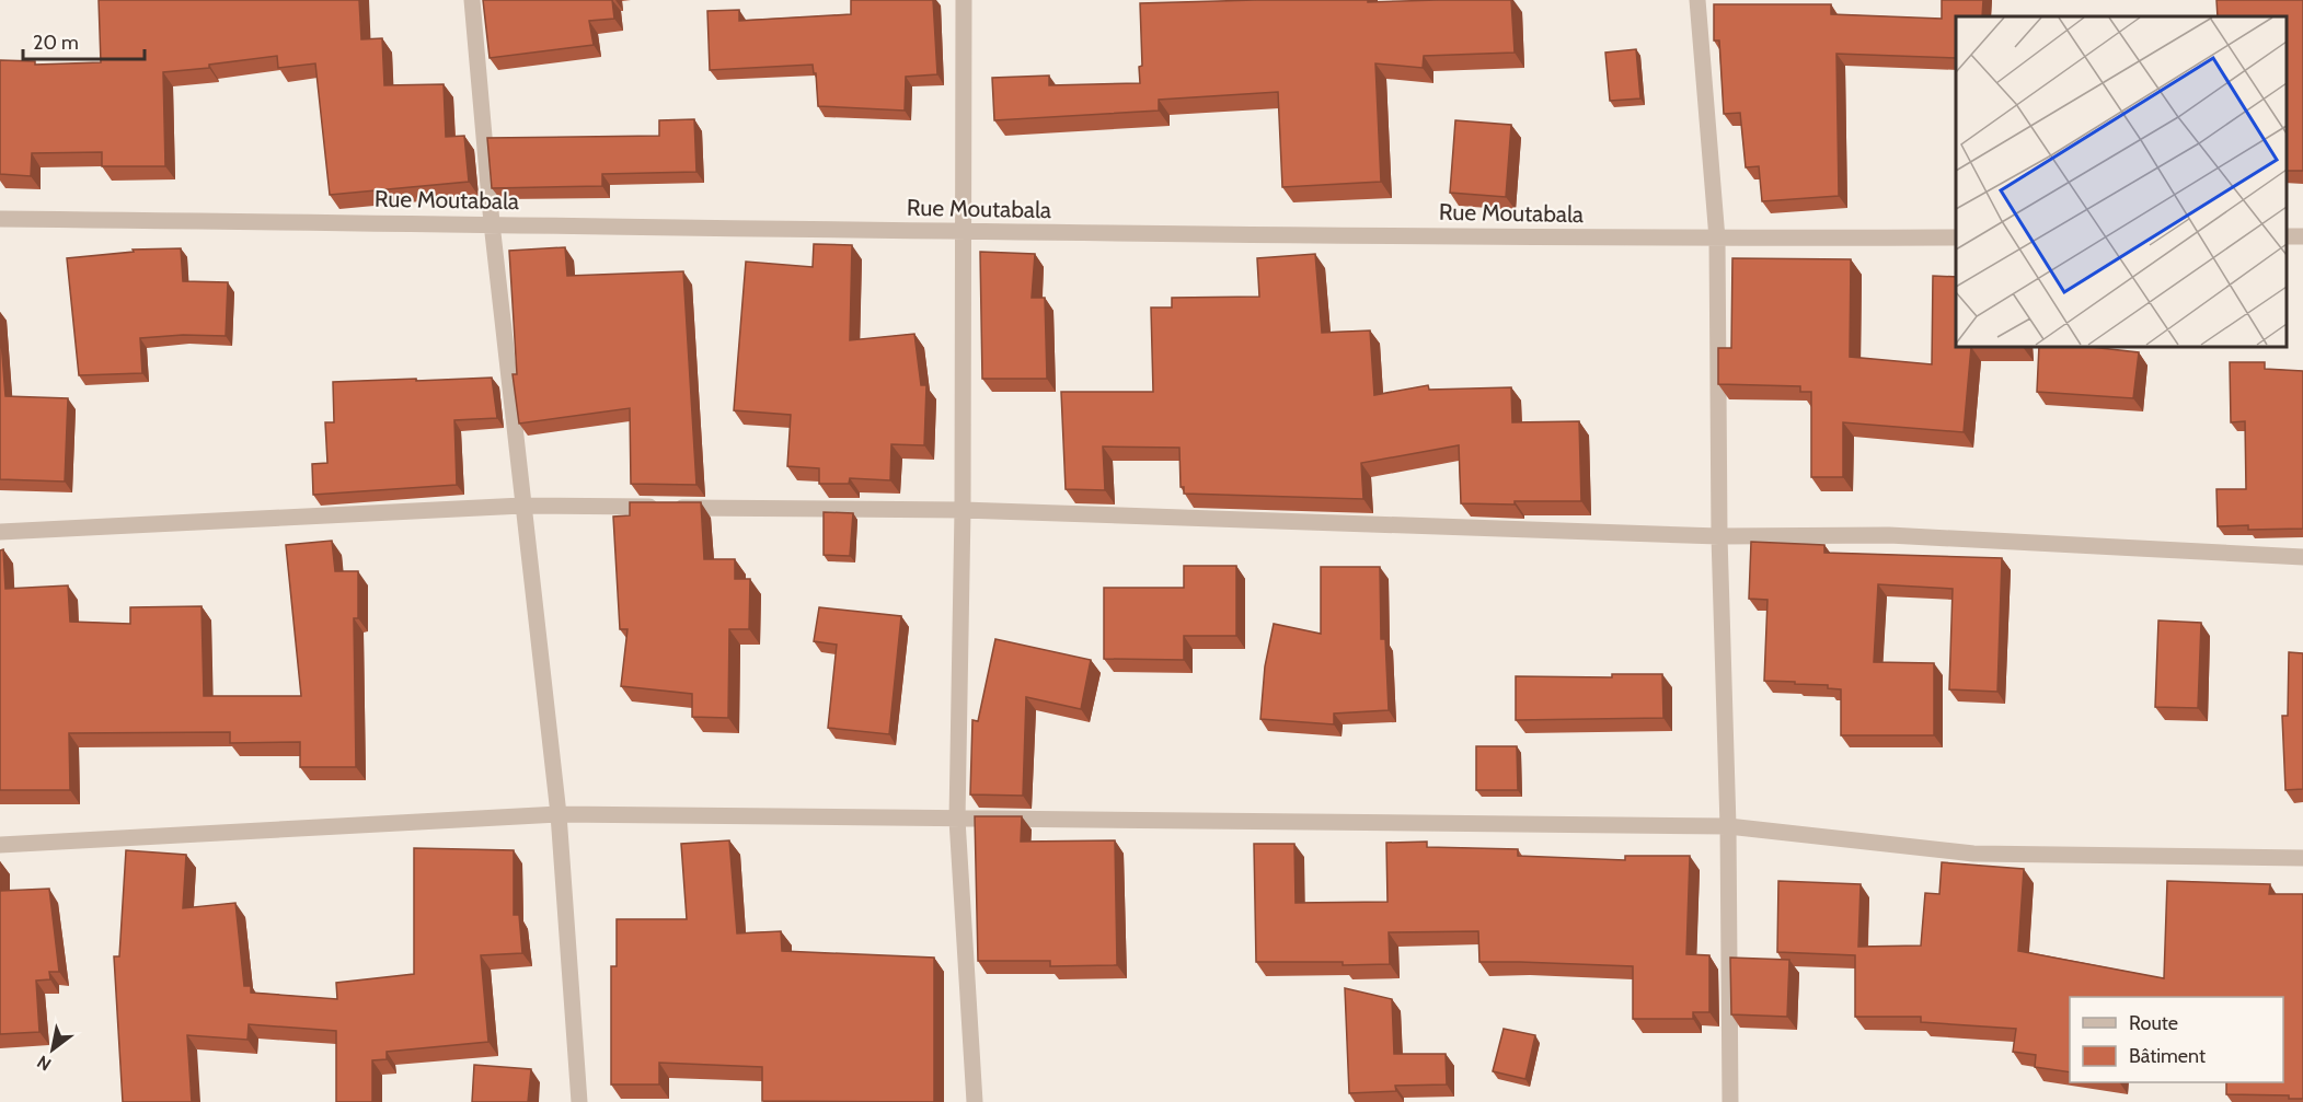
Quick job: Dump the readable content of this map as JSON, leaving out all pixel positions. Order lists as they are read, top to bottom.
{
  "streets": {
    "street": ["Rue Moutabala"]
  },
  "legend": ["Route", "Bâtiment"],
  "scale_bar": "20 m",
  "north": "bottom left"
}
